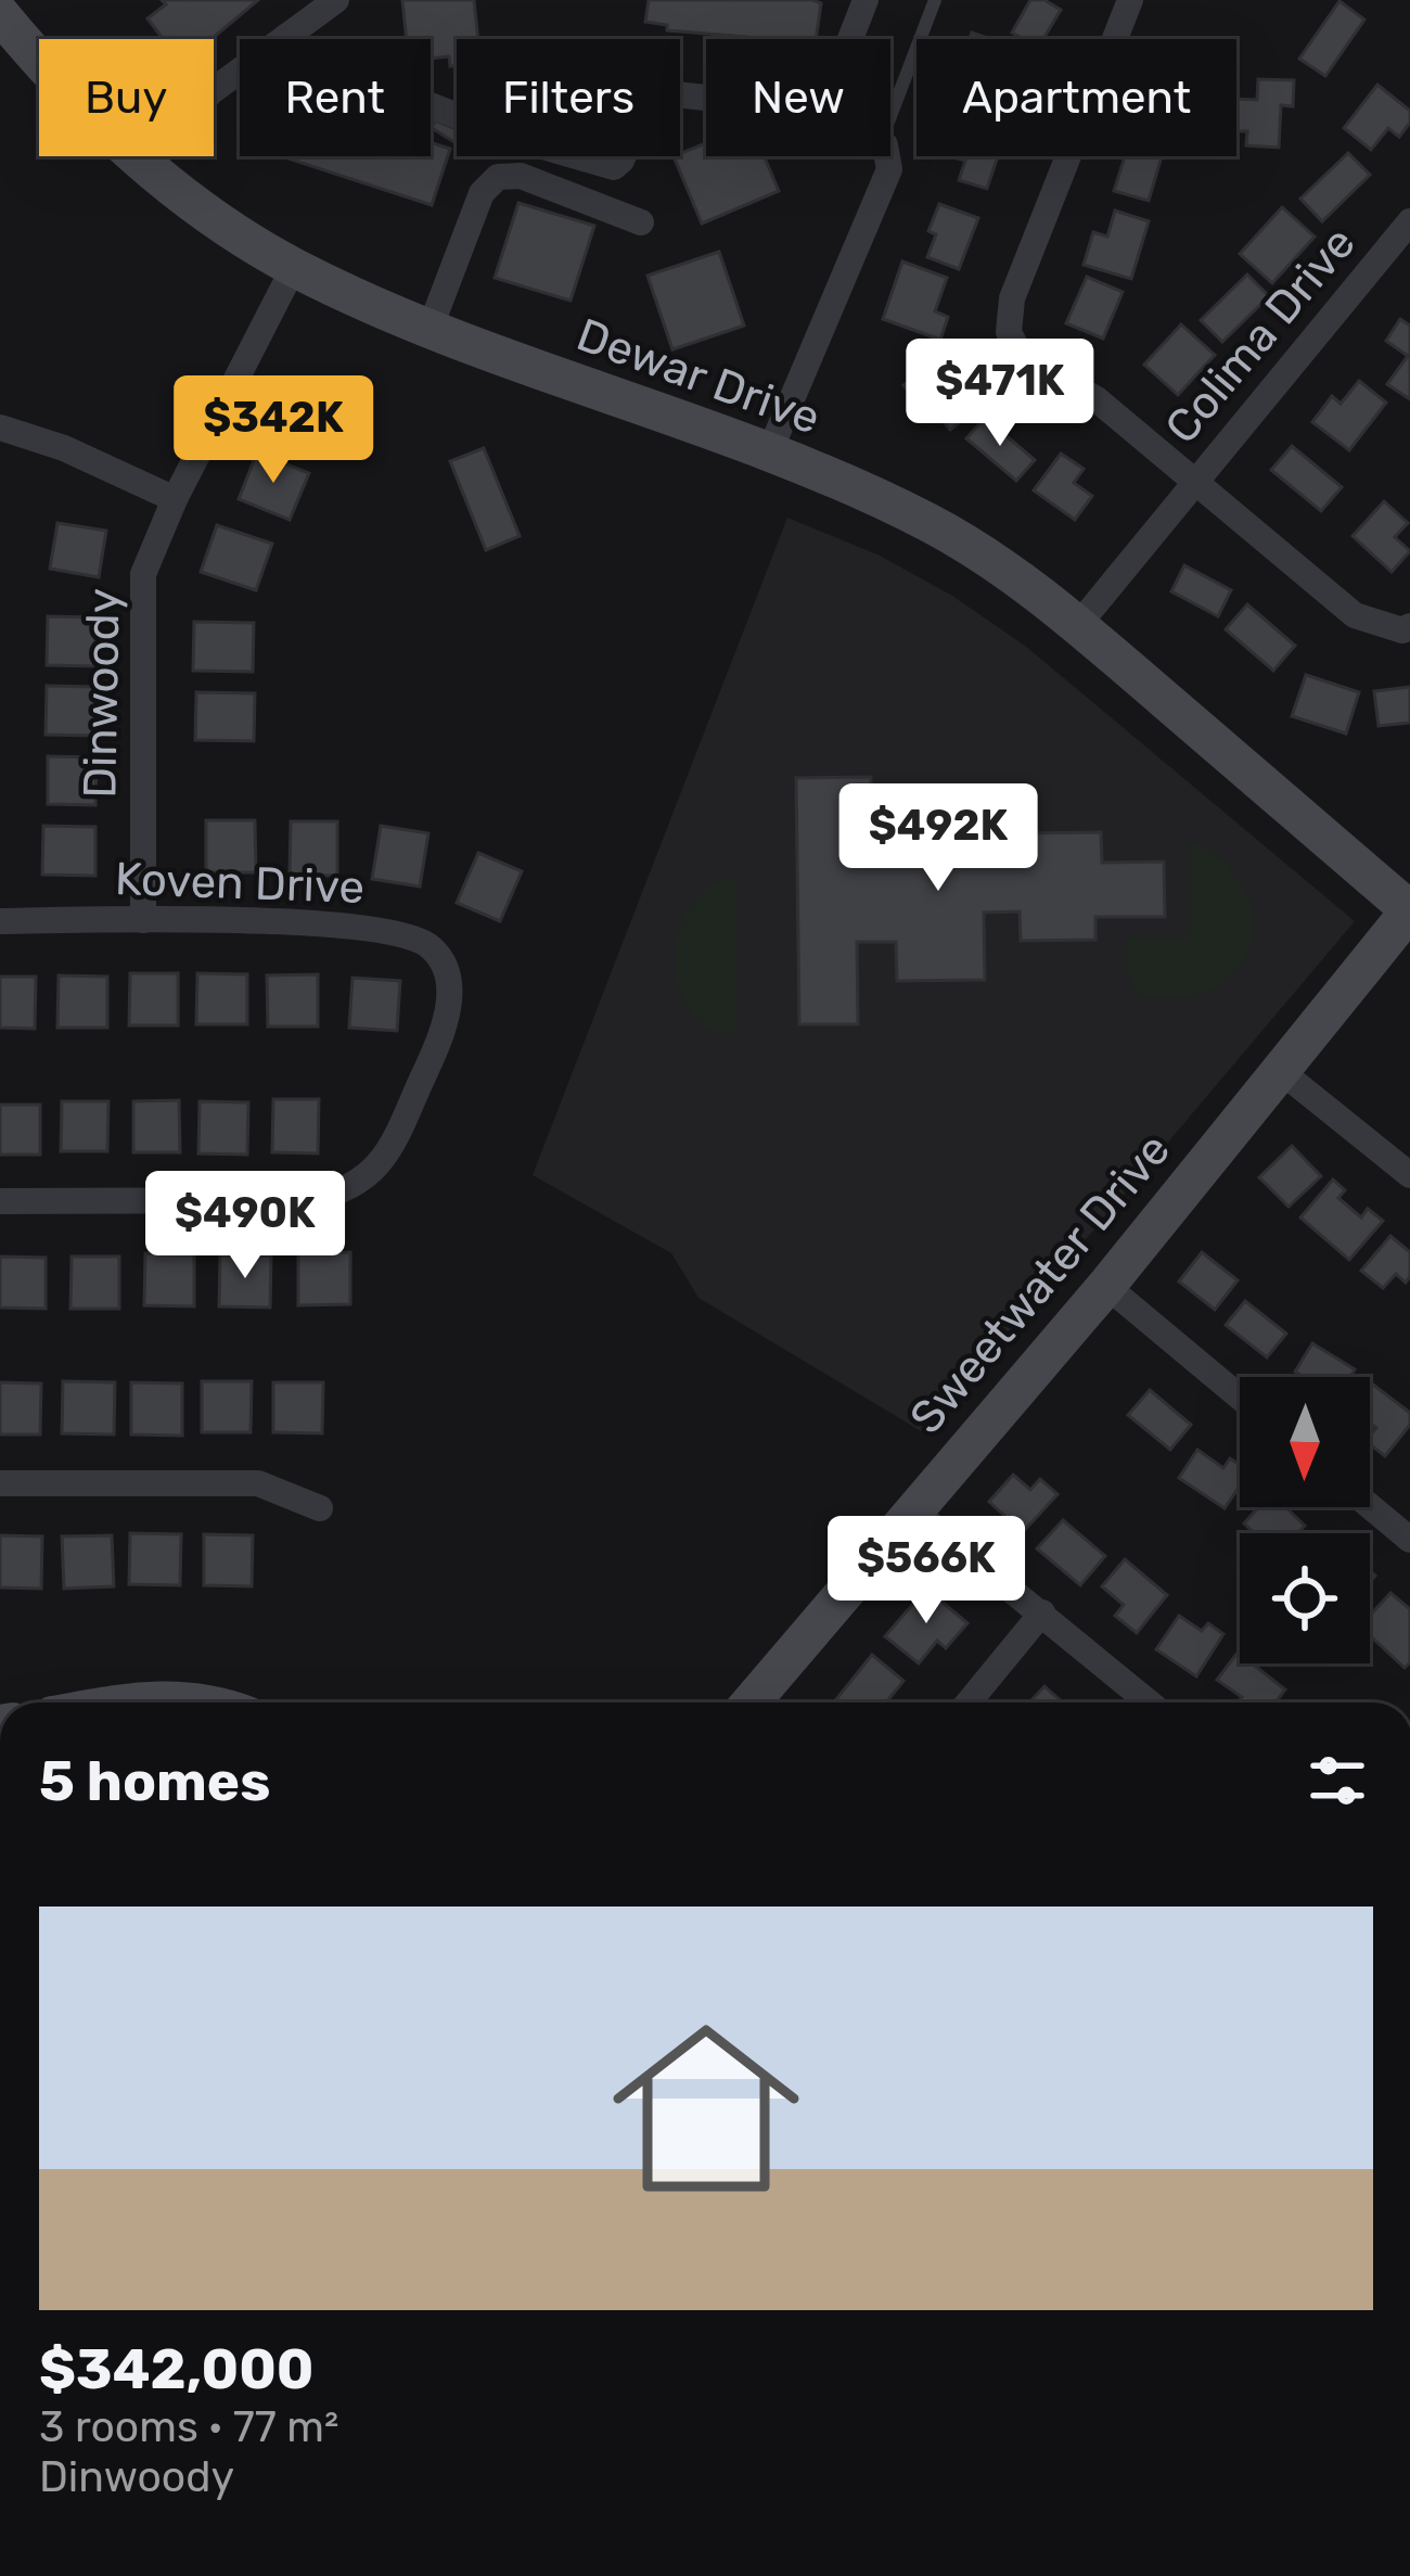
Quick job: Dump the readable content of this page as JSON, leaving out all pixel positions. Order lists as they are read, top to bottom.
{
  "streets": {
    "street": [
      "Colima Drive",
      "Dewar Drive",
      "Dinwoody",
      "Koven Drive",
      "Sweetwater Drive"
    ]
  },
  "crossings": [
    ["Colima Drive", "Dewar Drive"],
    ["Dewar Drive", "Dinwoody"],
    ["Dewar Drive", "Sweetwater Drive"],
    ["Dinwoody", "Koven Drive"]
  ],
  "north": "bottom",
  "page": {
    "chip": [
      "Buy",
      "Rent",
      "Filters",
      "New",
      "Apartment"
    ],
    "price": [
      "$471K",
      "$342K",
      "$492K",
      "$490K",
      "$566K"
    ],
    "heading": "5 homes",
    "list": [
      {
        "name": "$342,000",
        "note": "3 rooms · 77 m² · Dinwoody"
      }
    ]
  }
}
